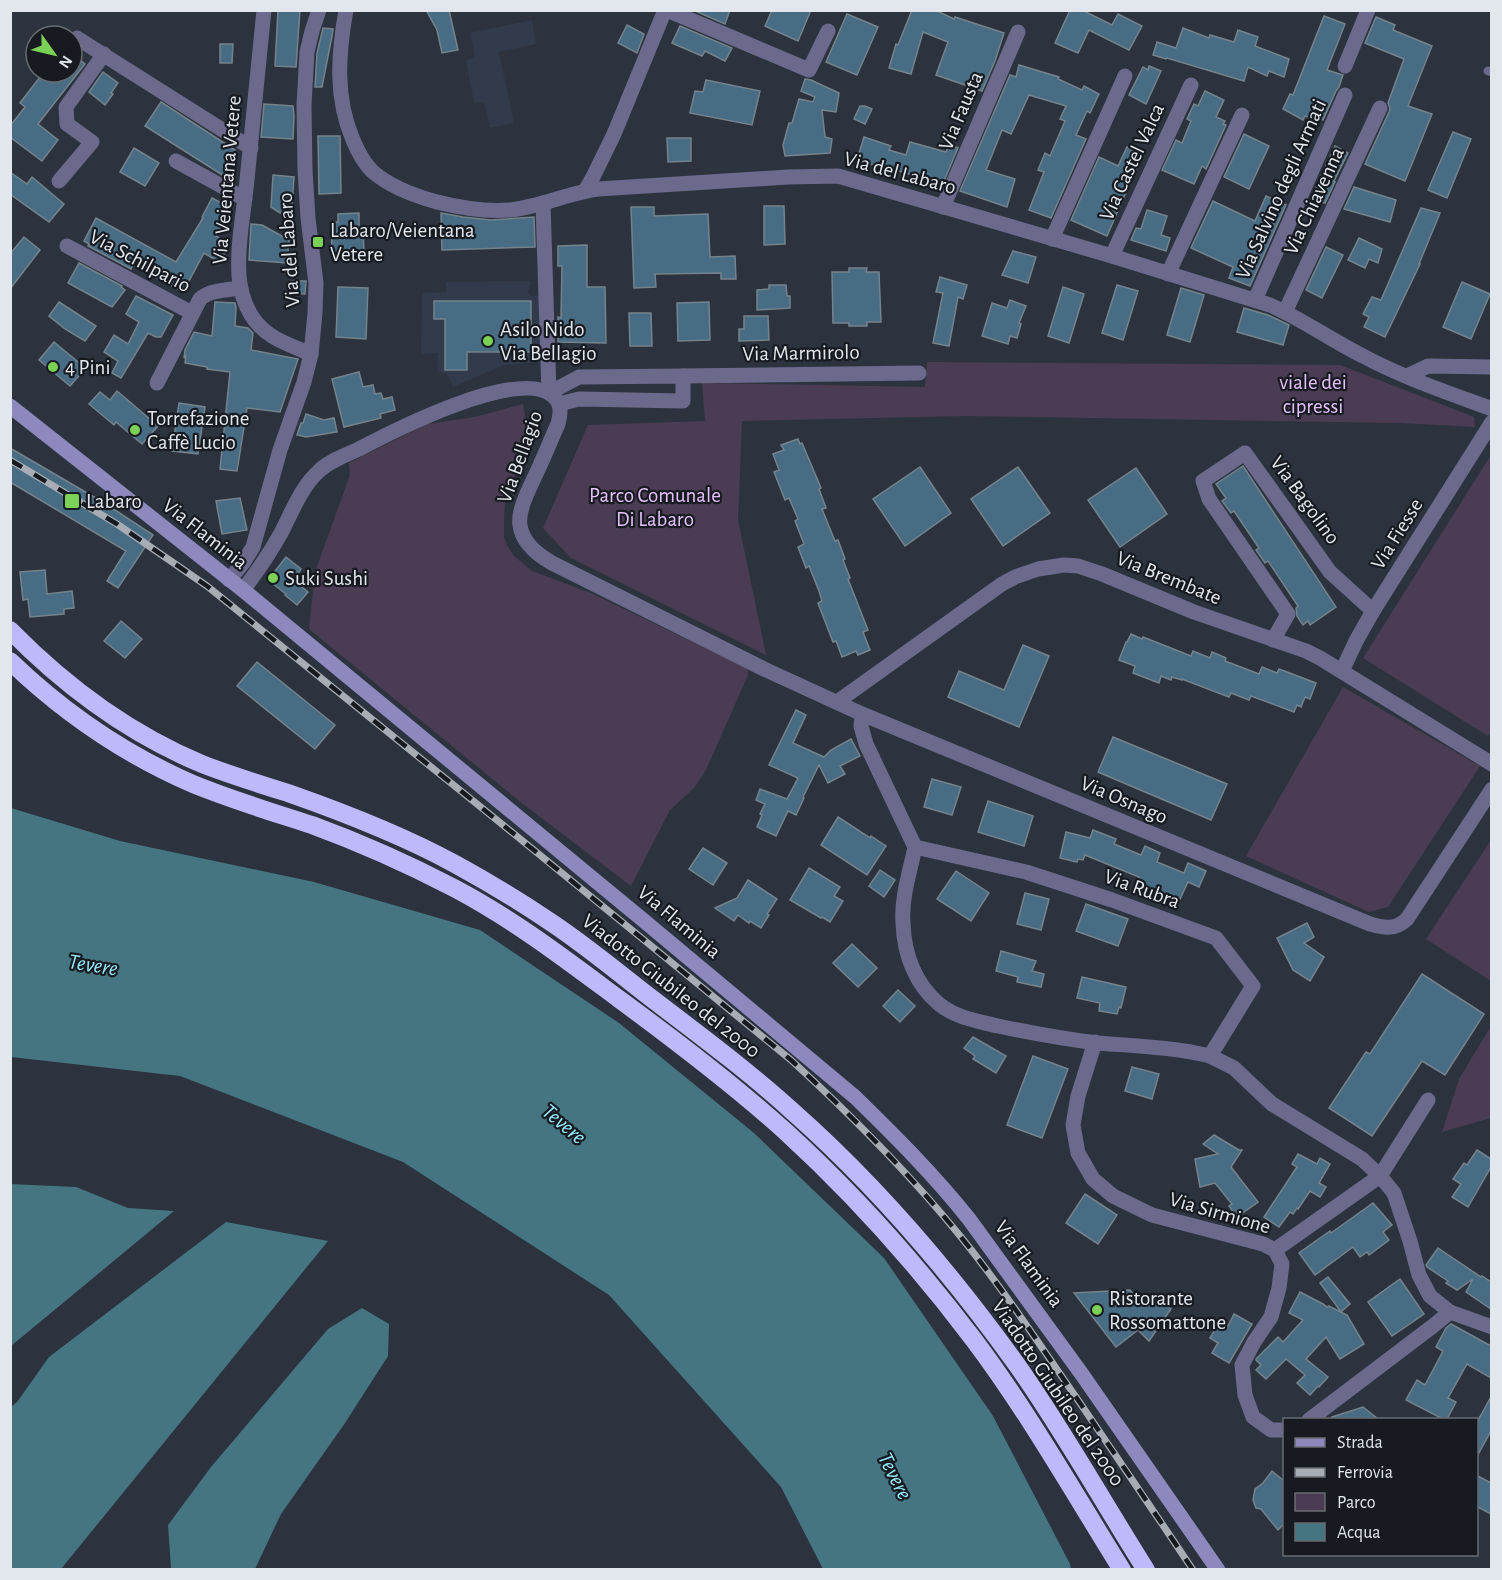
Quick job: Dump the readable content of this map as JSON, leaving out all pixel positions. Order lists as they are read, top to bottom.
{
  "streets": {
    "highway": ["Viadotto Giubileo del 2000"],
    "street": [
      "Via Fausta",
      "Via Castel Valca",
      "Via del Labaro",
      "Via Veientana Vetere",
      "Via Salvino degli Armati",
      "Via Chiavenna",
      "Via Schilpario",
      "Via Marmirolo",
      "Via Bellagio",
      "Via Bagolino",
      "Via Flaminia",
      "Via Fiesse",
      "Via Brembate",
      "Via Osnago",
      "Via Rubra",
      "Via Sirmione"
    ]
  },
  "crossings": [
    ["Via Fausta", "Via del Labaro"],
    ["Via Castel Valca", "Via del Labaro"],
    ["Via del Labaro", "Via Veientana Vetere"],
    ["Via del Labaro", "Via Salvino degli Armati"],
    ["Via del Labaro", "Via Chiavenna"],
    ["Via del Labaro", "Via Flaminia"],
    ["Via Marmirolo", "Via Bellagio"],
    ["Via Bellagio", "Via Flaminia"],
    ["Via Bellagio", "Via Brembate"],
    ["Via Bellagio", "Via Osnago"],
    ["Via Bagolino", "Via Fiesse"],
    ["Via Bagolino", "Via Brembate"],
    ["Via Fiesse", "Via Brembate"],
    ["Via Brembate", "Via Osnago"]
  ],
  "water": ["Tevere"],
  "parks": ["viale dei cipressi", "Parco Comunale Di Labaro"],
  "places": {
    "transit": ["Labaro/Veientana Vetere", "Labaro"],
    "other": [
      "Asilo Nido Via Bellagio",
      "4 Pini",
      "Torrefazione Caffè Lucio",
      "Suki Sushi",
      "Ristorante Rossomattone"
    ]
  },
  "legend": [
    "Strada",
    "Ferrovia",
    "Parco",
    "Acqua"
  ],
  "north": "bottom right"
}
